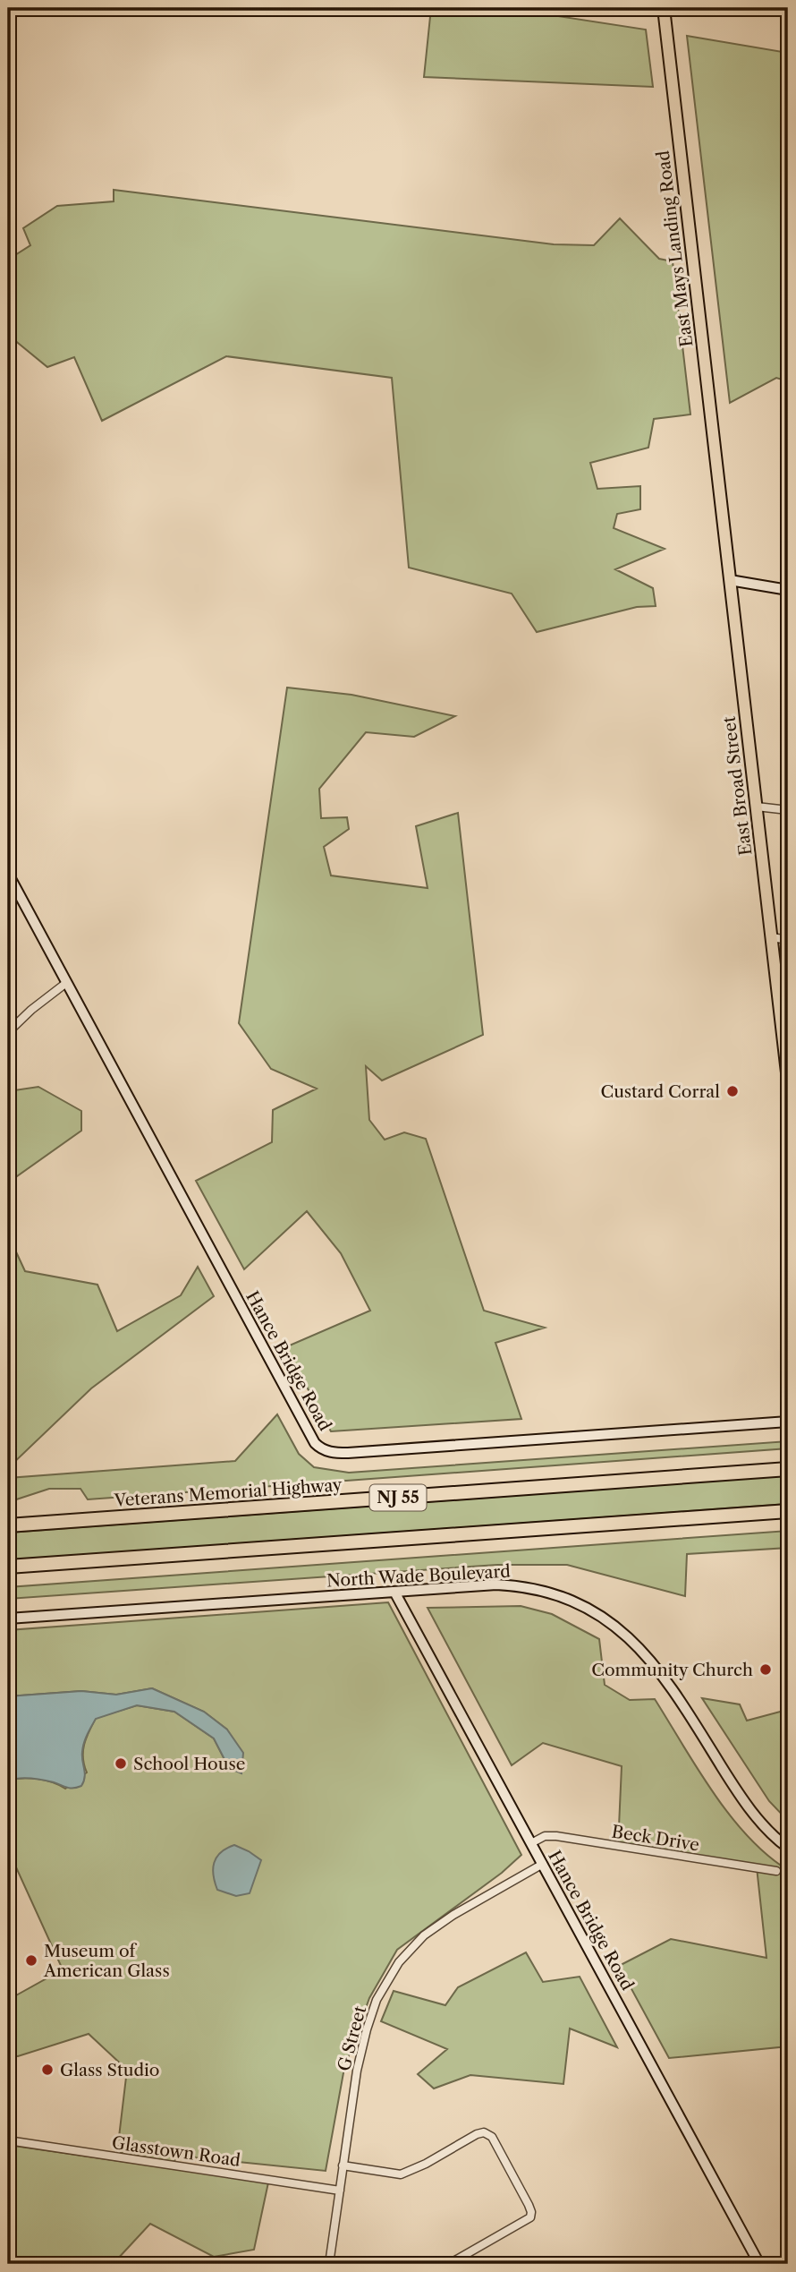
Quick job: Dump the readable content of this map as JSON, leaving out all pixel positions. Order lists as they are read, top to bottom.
{
  "streets": {
    "highway": ["Veterans Memorial Highway", "NJ 55"],
    "main road": ["East Mays Landing Road", "East Broad Street"],
    "street": [
      "Hance Bridge Road",
      "North Wade Boulevard",
      "Beck Drive",
      "G Street",
      "Glasstown Road"
    ]
  },
  "crossings": [
    ["East Mays Landing Road", "East Broad Street"],
    ["Hance Bridge Road", "North Wade Boulevard"],
    ["Hance Bridge Road", "Beck Drive"],
    ["Hance Bridge Road", "G Street"],
    ["G Street", "Glasstown Road"]
  ],
  "places": [
    "Custard Corral",
    "Community Church",
    "School House",
    "Museum of American Glass",
    "Glass Studio"
  ]
}
